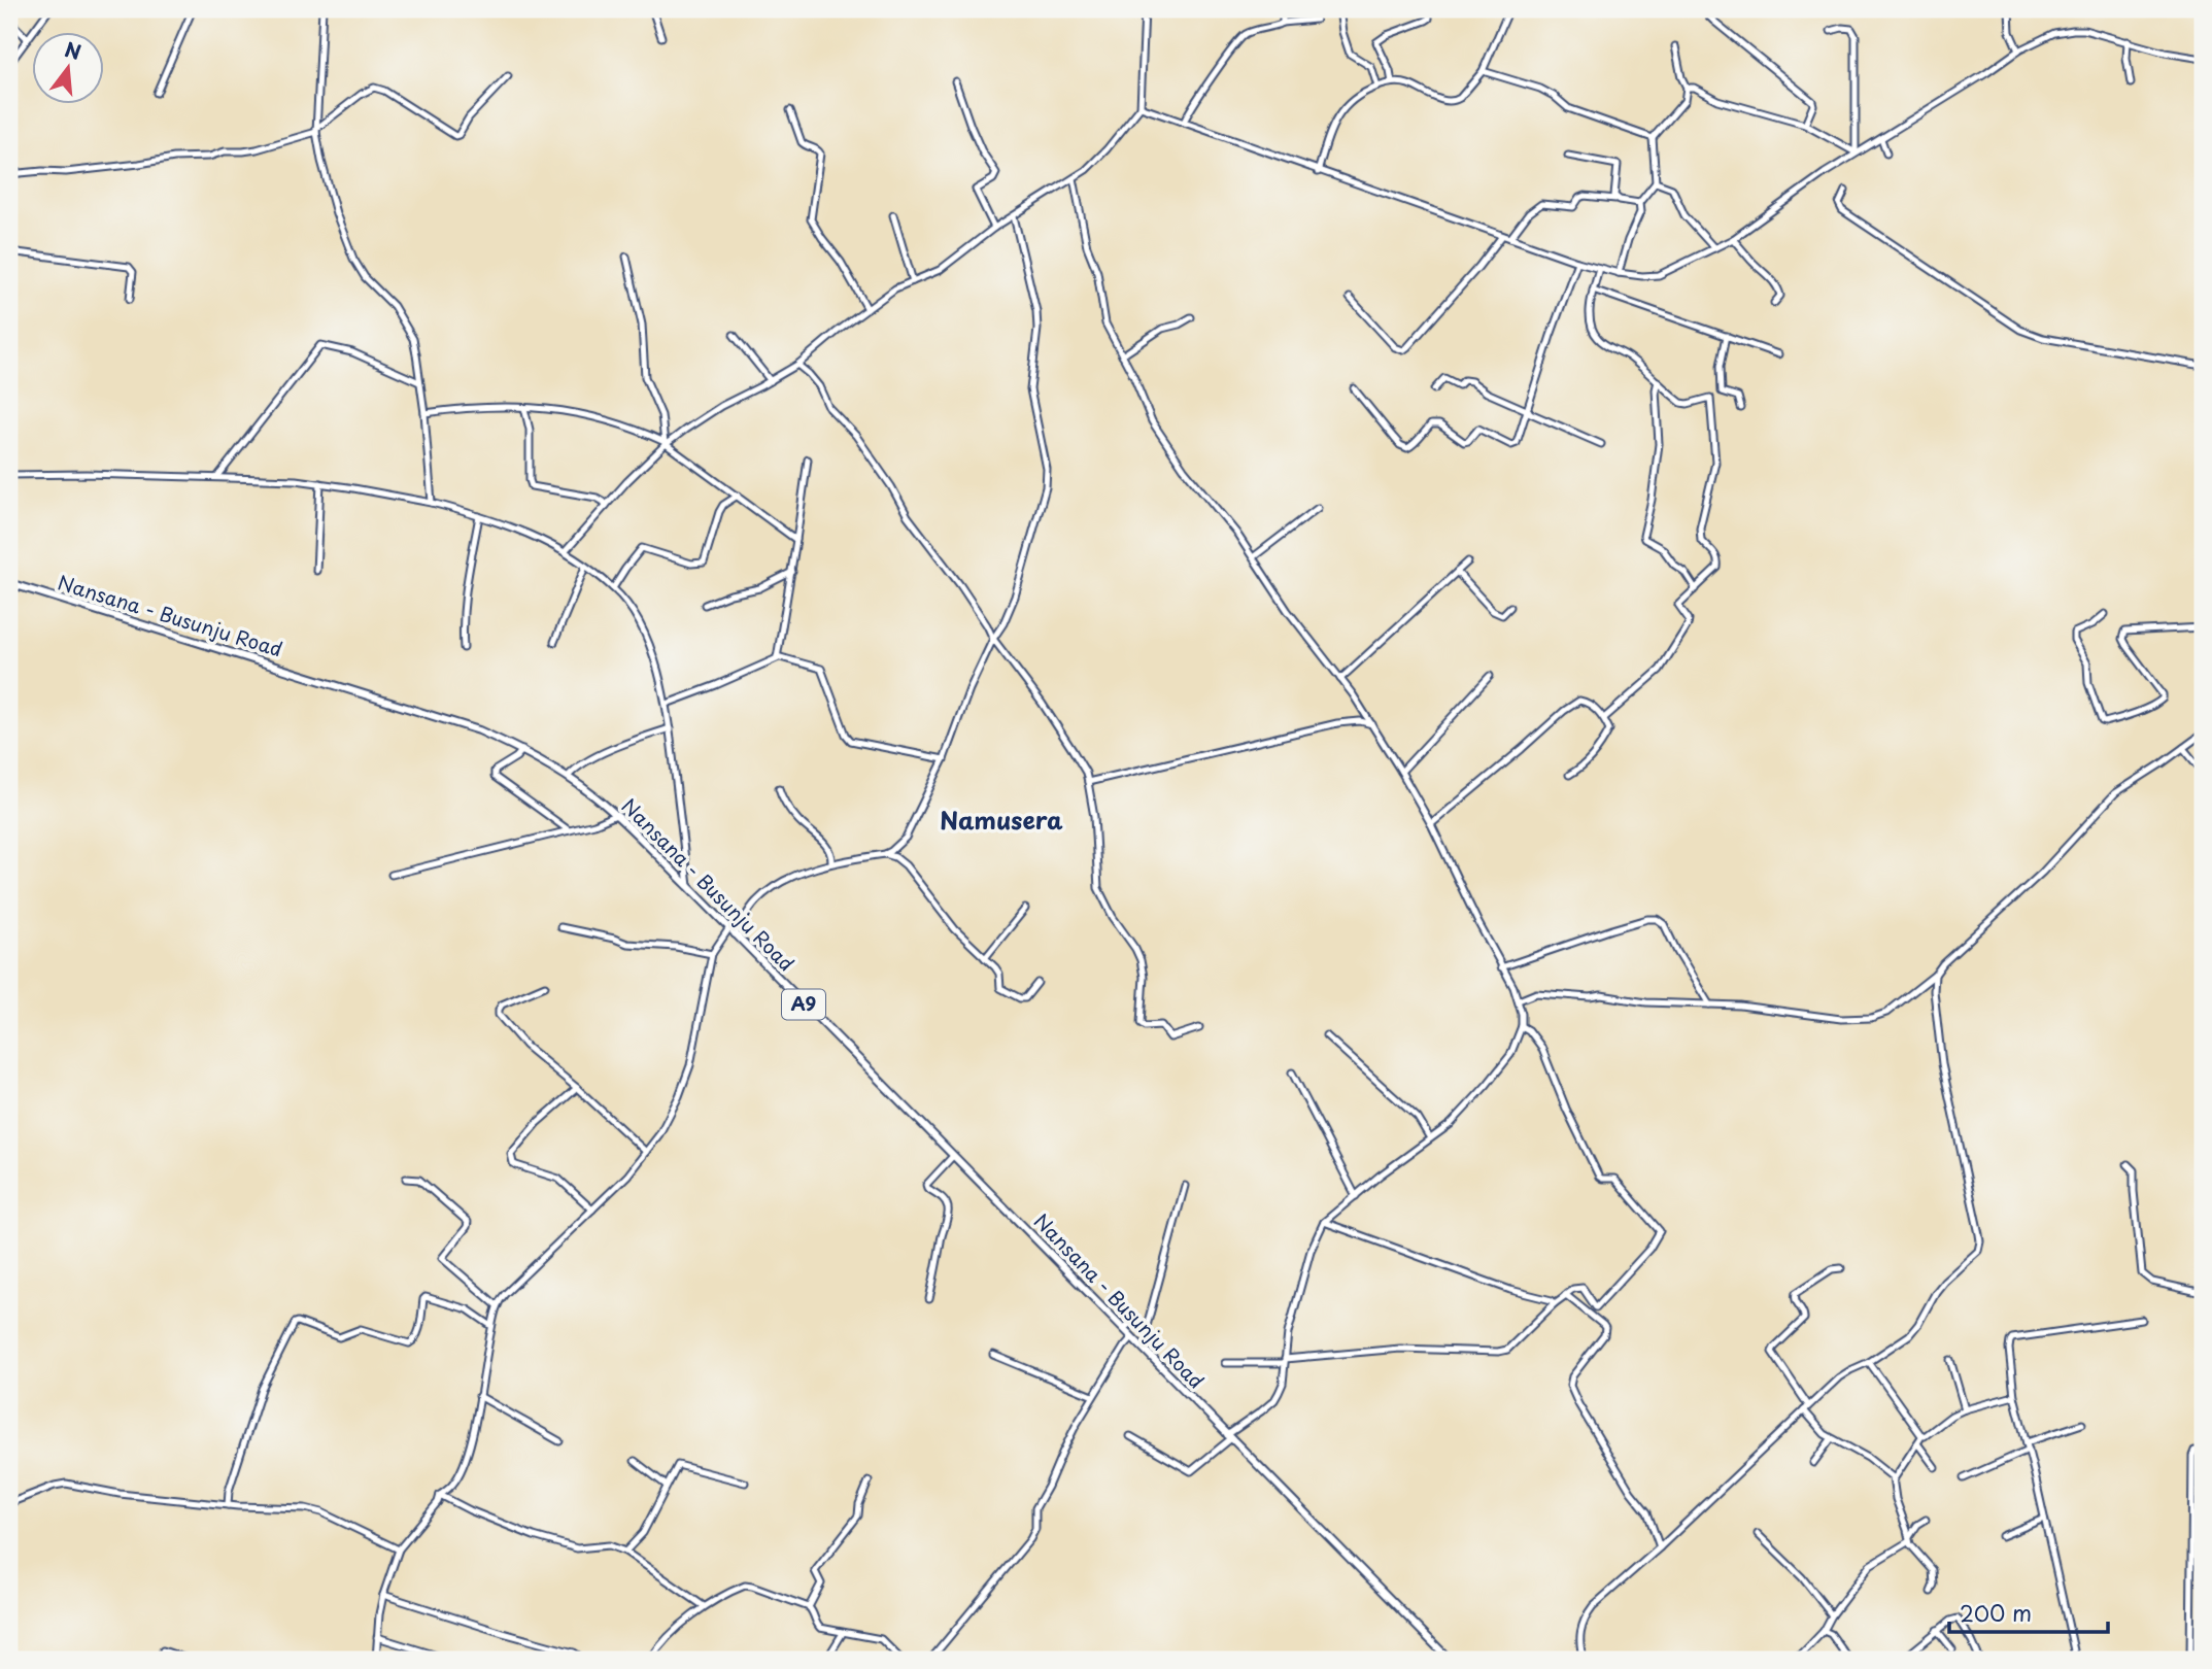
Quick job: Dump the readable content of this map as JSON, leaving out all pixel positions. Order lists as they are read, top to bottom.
{
  "streets": {
    "main road": ["Nansana - Busunju Road", "A9"]
  },
  "districts": ["Namusera"],
  "scale_bar": "200 m",
  "north": "top"
}
